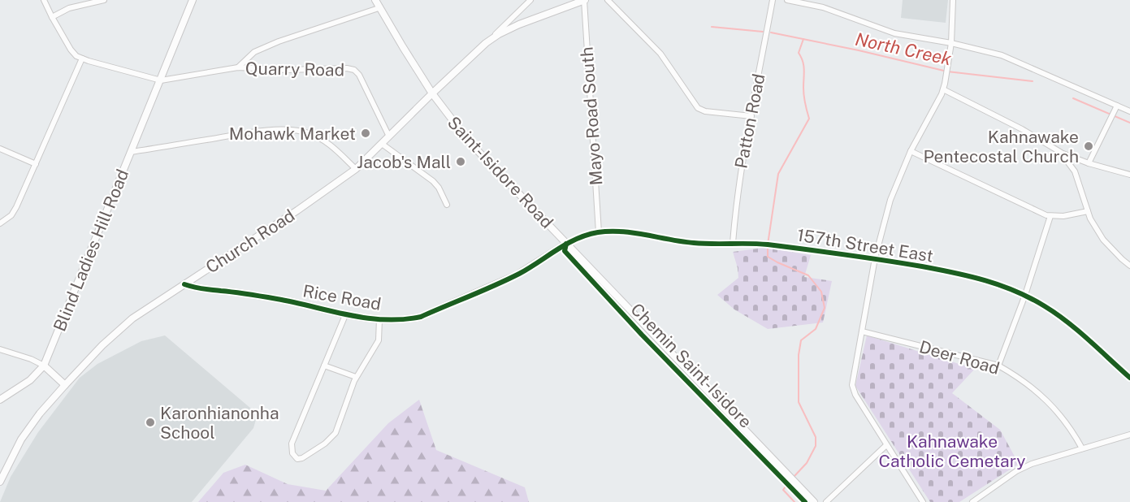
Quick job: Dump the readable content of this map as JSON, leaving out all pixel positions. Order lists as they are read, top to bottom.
{
  "streets": {
    "street": [
      "Quarry Road",
      "Mayo Road South",
      "Patton Road",
      "Saint-Isidore Road",
      "Church Road",
      "157th Street East",
      "Blind Ladies Hill Road",
      "Rice Road",
      "Deer Road"
    ],
    "cycle path": ["Chemin Saint-Isidore"]
  },
  "crossings": [
    ["Quarry Road", "Church Road"],
    ["Quarry Road", "Blind Ladies Hill Road"],
    ["Mayo Road South", "Church Road"],
    ["Mayo Road South", "157th Street East"],
    ["Patton Road", "157th Street East"],
    ["Saint-Isidore Road", "Church Road"],
    ["Saint-Isidore Road", "157th Street East"],
    ["Saint-Isidore Road", "Rice Road"],
    ["Church Road", "Rice Road"],
    ["157th Street East", "Rice Road"]
  ],
  "water": ["North Creek"],
  "parks": ["Kahnawake Catholic Cemetary"],
  "places": [
    "Mohawk Market",
    "Kahnawake Pentecostal Church",
    "Jacob's Mall",
    "Karonhianonha School"
  ]
}
